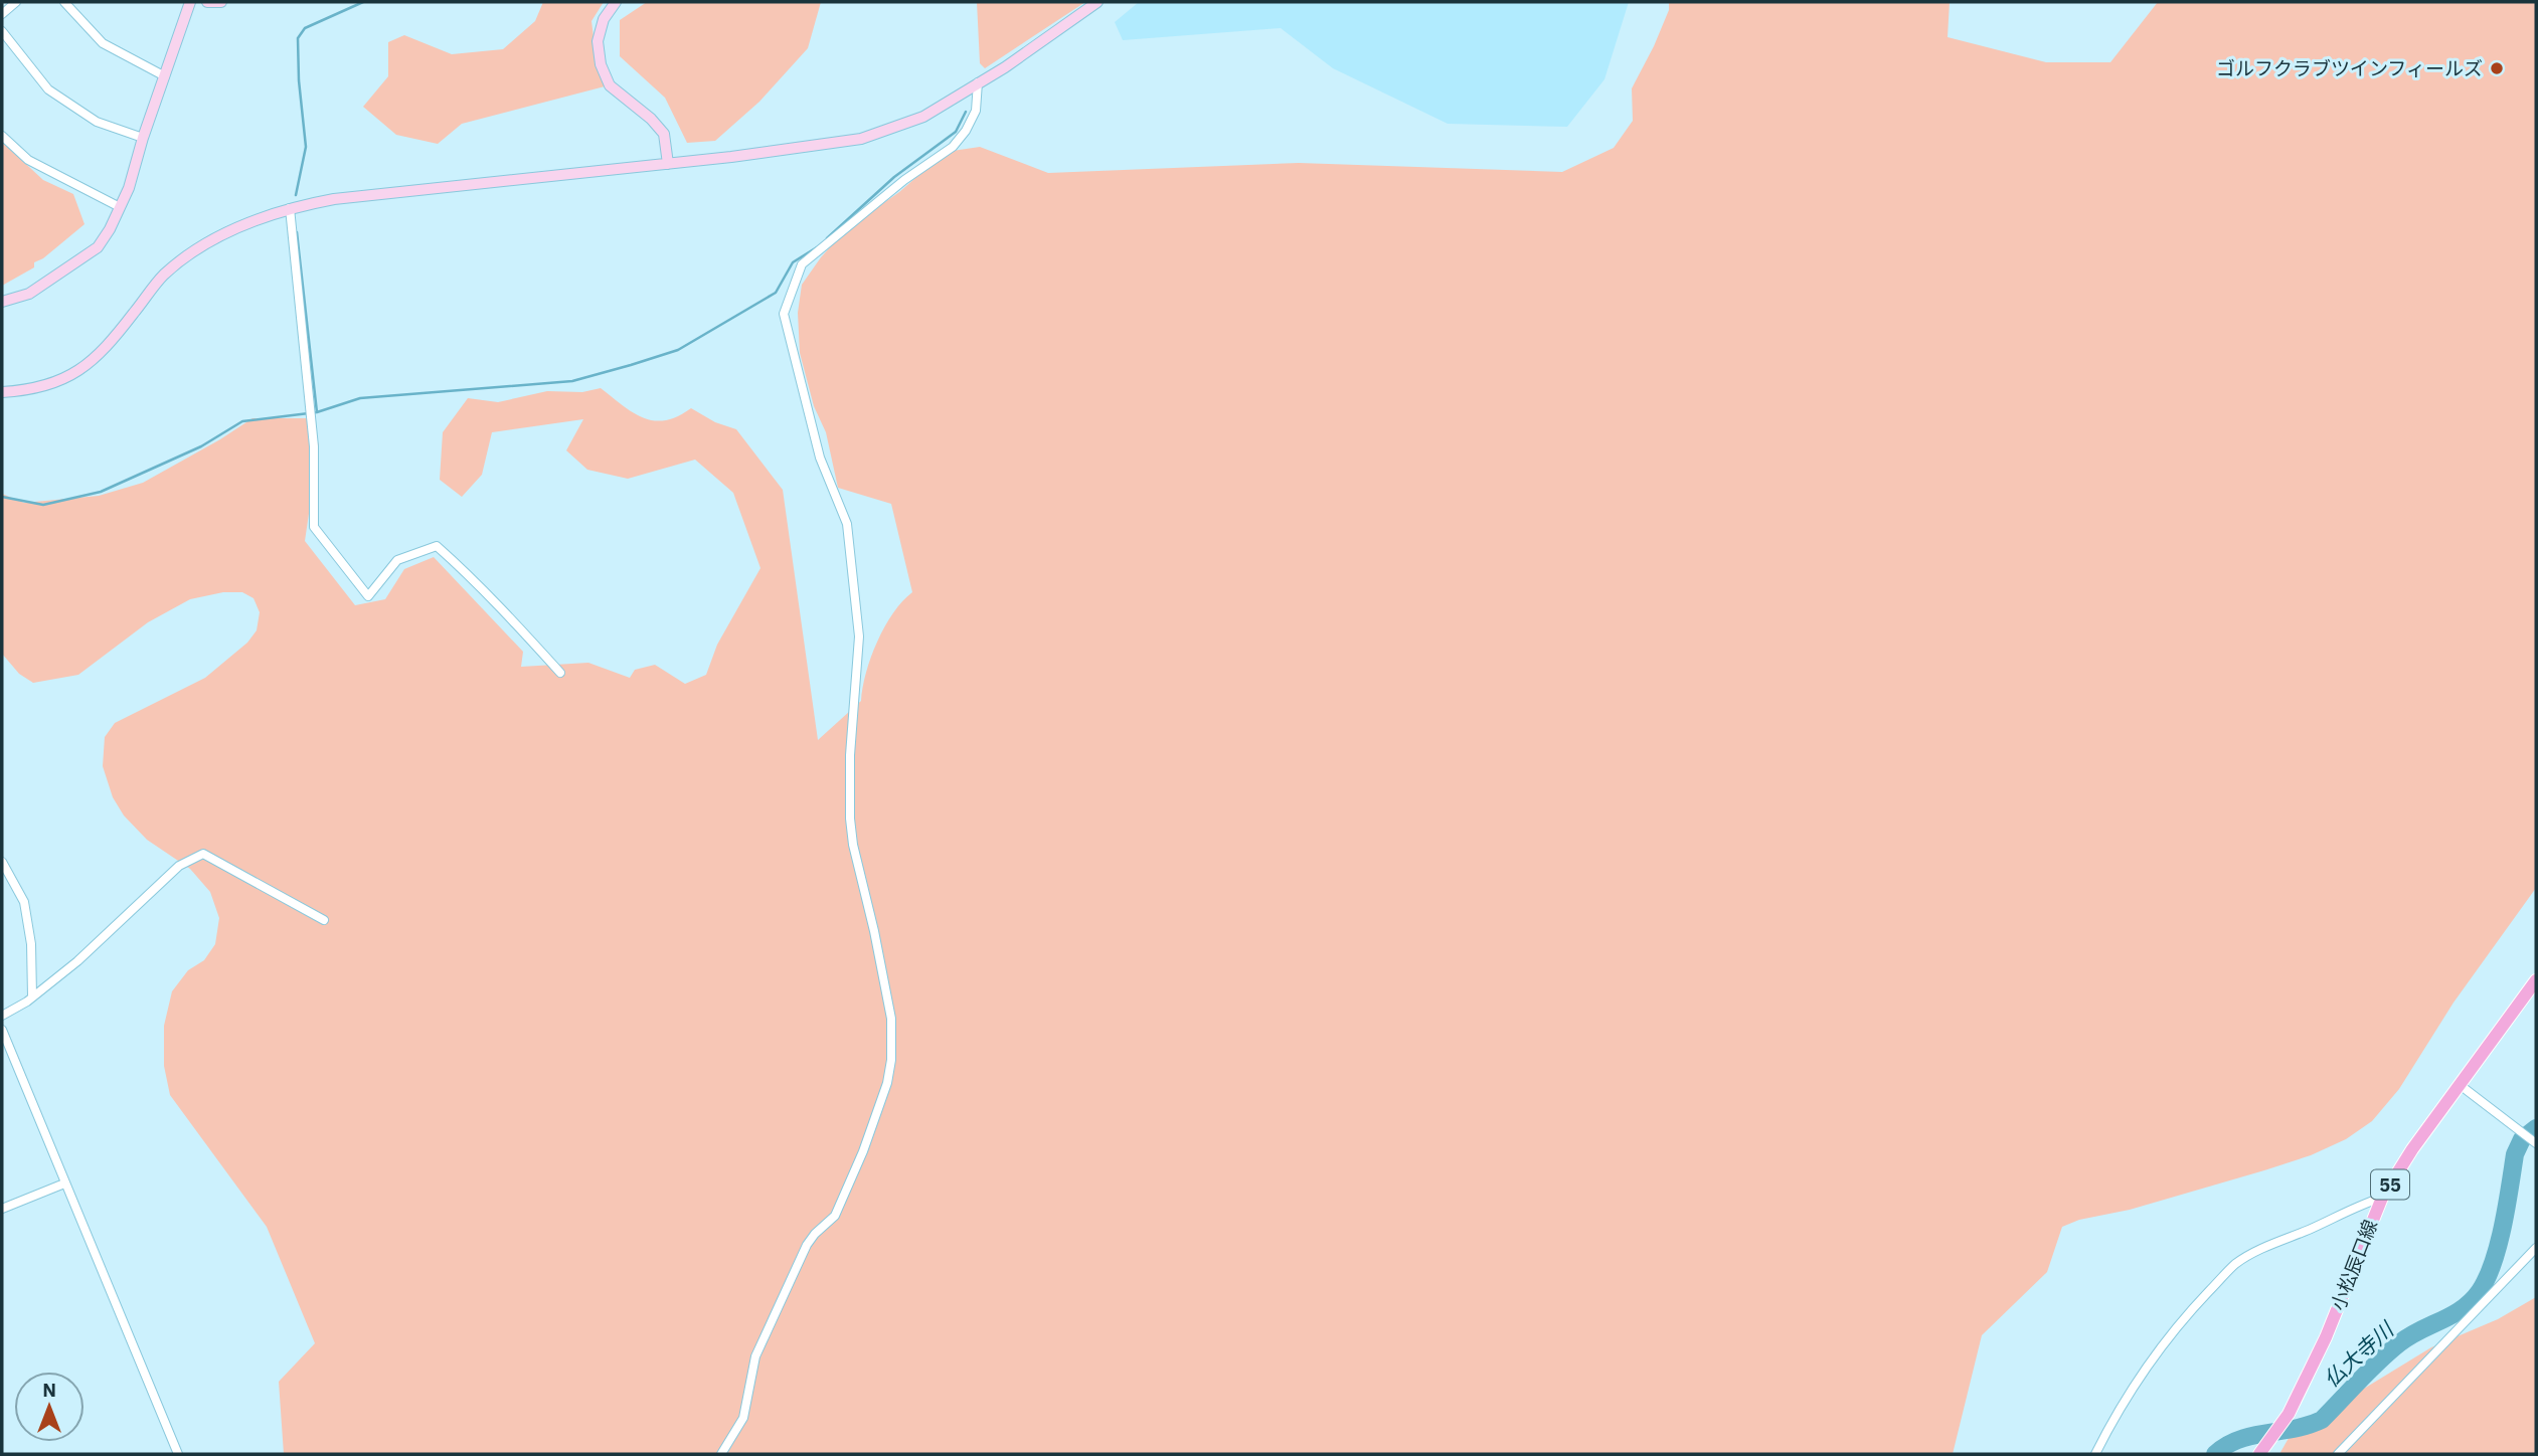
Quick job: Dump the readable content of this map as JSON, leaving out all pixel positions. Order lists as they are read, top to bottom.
{
  "streets": {
    "main road": ["55", "小松辰口線"]
  },
  "water": ["仏大寺川"],
  "places": ["ゴルフクラブツインフィールズ"],
  "north": "top"
}
